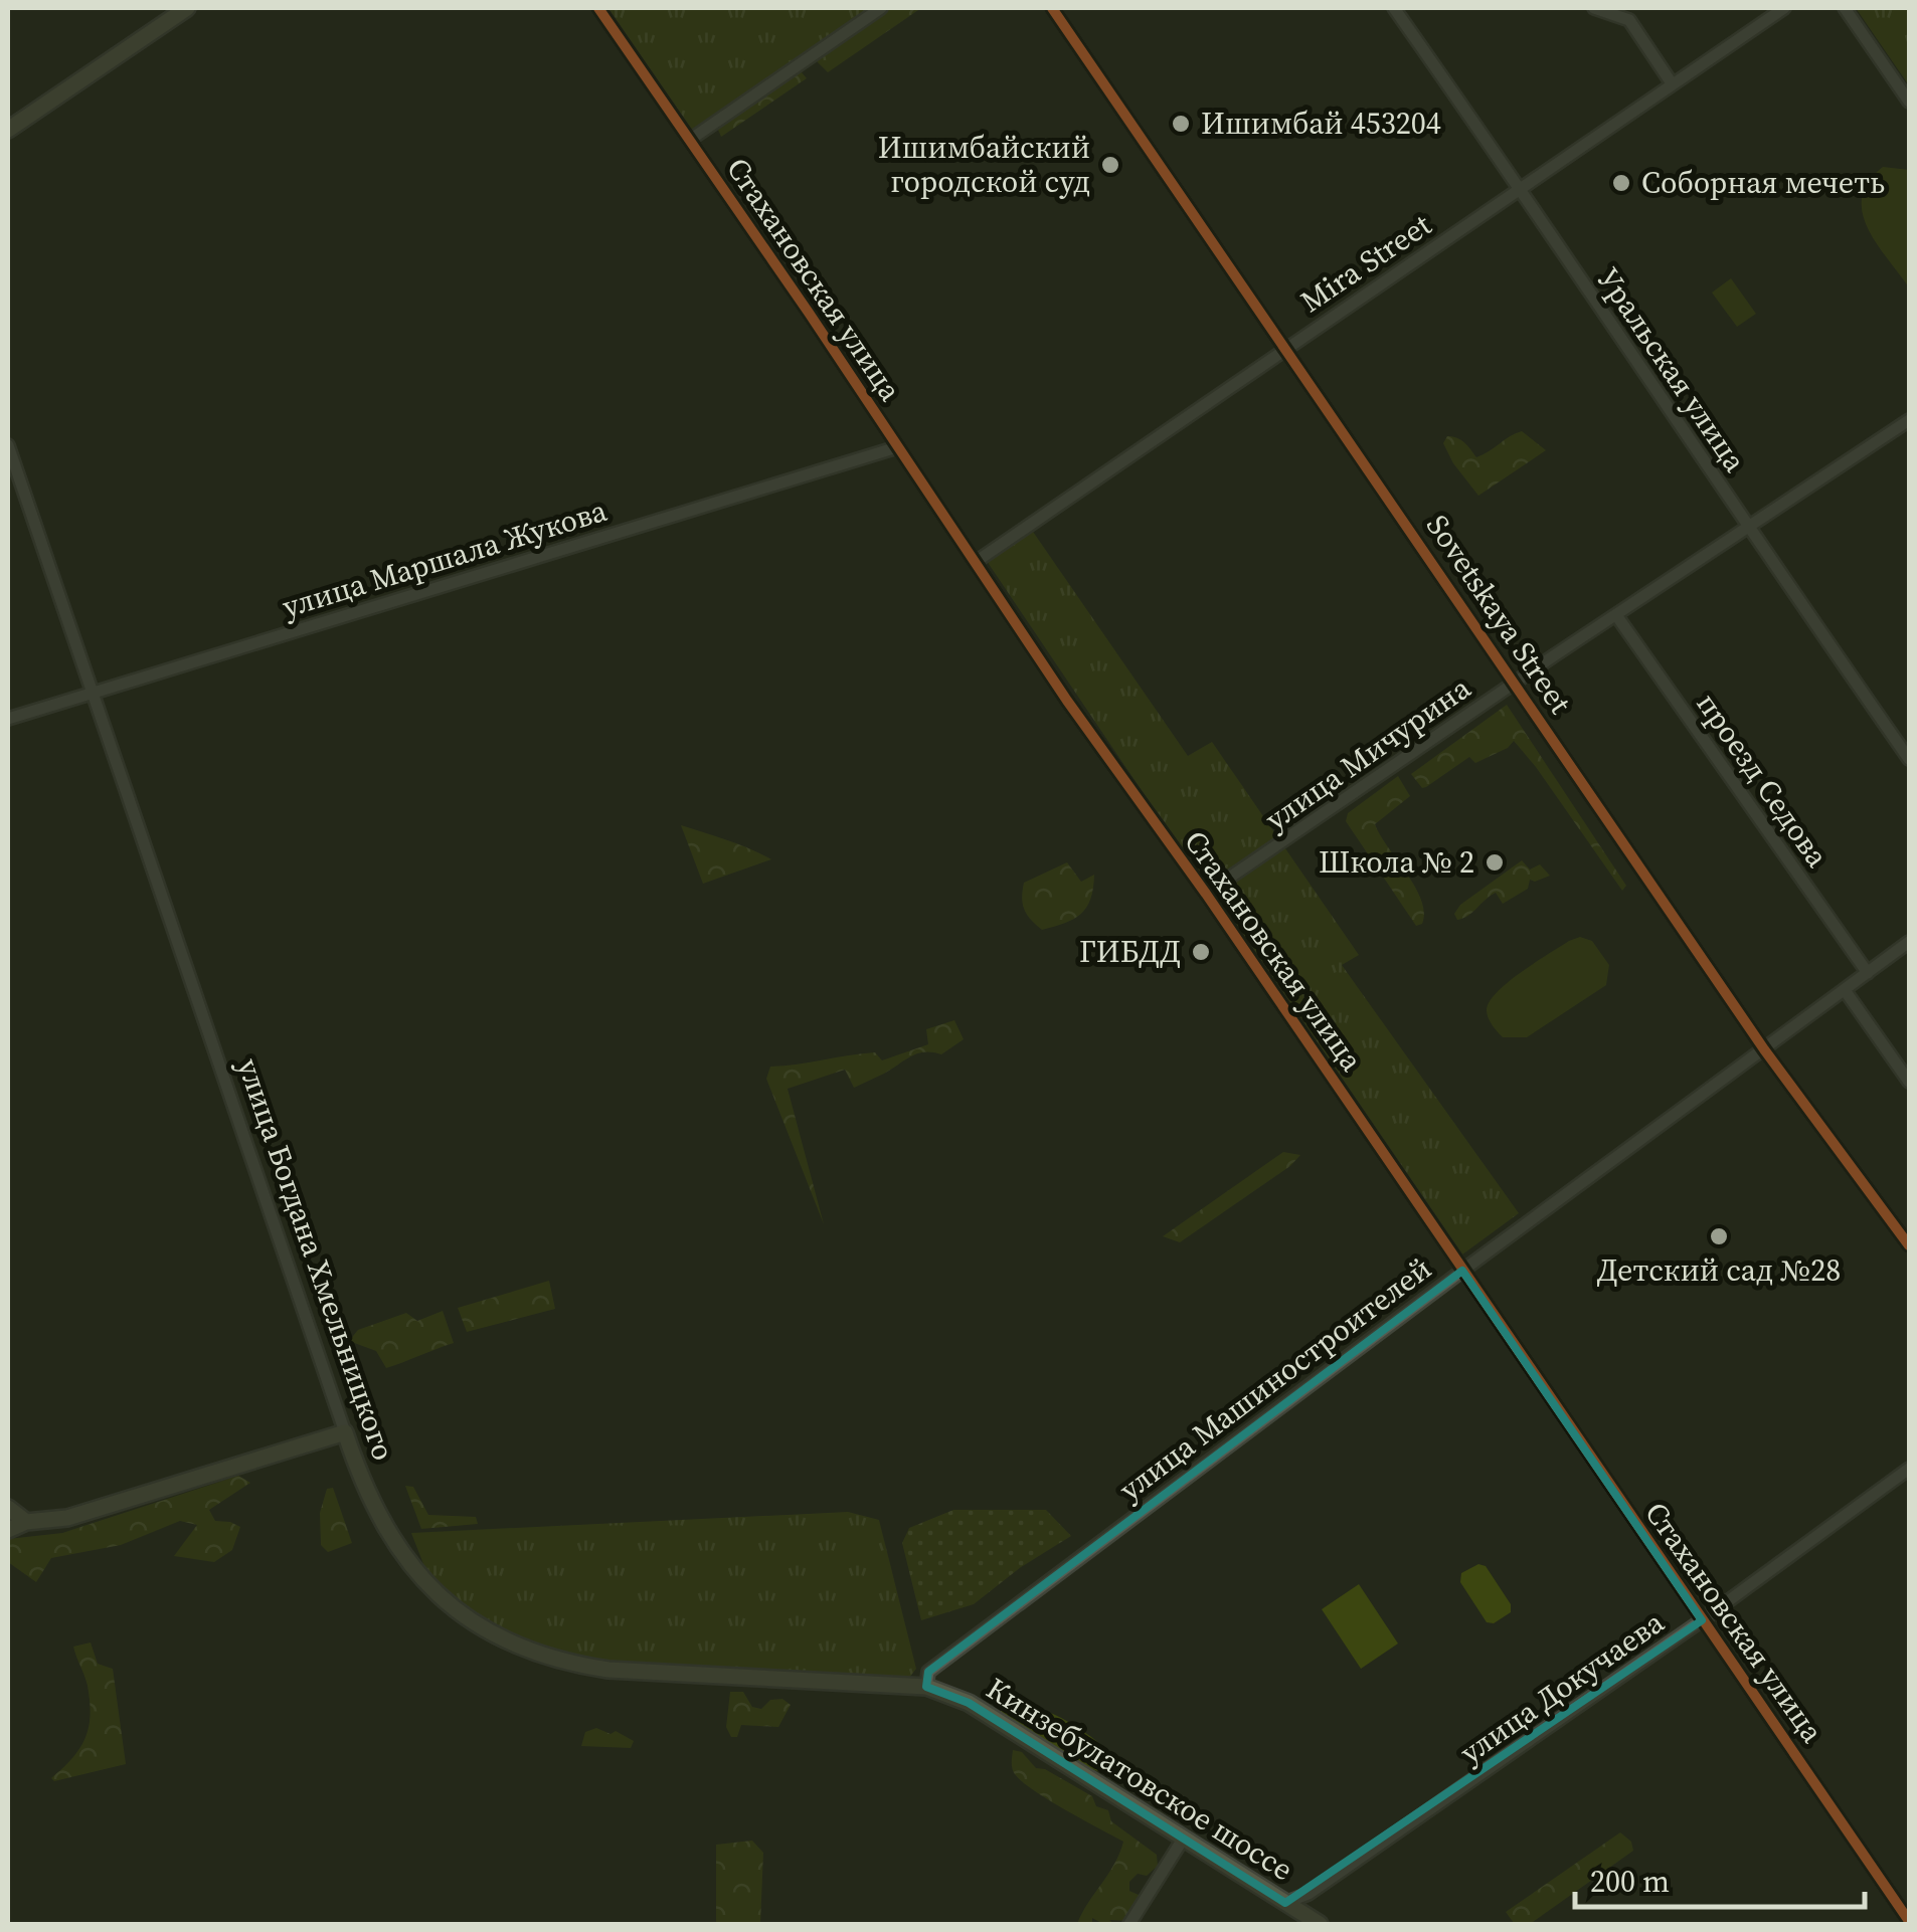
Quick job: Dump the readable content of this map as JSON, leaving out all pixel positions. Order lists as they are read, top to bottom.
{
  "streets": {
    "main road": ["улица Богдана Хмельницкого", "Кинзебулатовское шоссе"],
    "street": [
      "Mira Street",
      "Стахановская улица",
      "Уральская улица",
      "улица Маршала Жукова",
      "Sovetskaya Street",
      "улица Мичурина",
      "проезд Седова",
      "улица Машиностроителей",
      "улица Докучаева"
    ]
  },
  "crossings": [
    ["Mira Street", "Стахановская улица"],
    ["Mira Street", "Уральская улица"],
    ["Mira Street", "Sovetskaya Street"],
    ["Стахановская улица", "улица Маршала Жукова"],
    ["Стахановская улица", "улица Мичурина"],
    ["Стахановская улица", "улица Машиностроителей"],
    ["Стахановская улица", "улица Докучаева"],
    ["Уральская улица", "улица Мичурина"],
    ["улица Маршала Жукова", "улица Богдана Хмельницкого"],
    ["Sovetskaya Street", "улица Мичурина"],
    ["Sovetskaya Street", "улица Машиностроителей"],
    ["улица Мичурина", "проезд Седова"],
    ["проезд Седова", "улица Машиностроителей"],
    ["улица Богдана Хмельницкого", "улица Машиностроителей"],
    ["улица Богдана Хмельницкого", "Кинзебулатовское шоссе"],
    ["улица Машиностроителей", "Кинзебулатовское шоссе"],
    ["улица Докучаева", "Кинзебулатовское шоссе"]
  ],
  "places": [
    "Ишимбай 453204",
    "Ишимбайский городской суд",
    "Соборная мечеть",
    "Школа № 2",
    "ГИБДД",
    "Детский сад №28"
  ],
  "scale_bar": "200 m"
}
